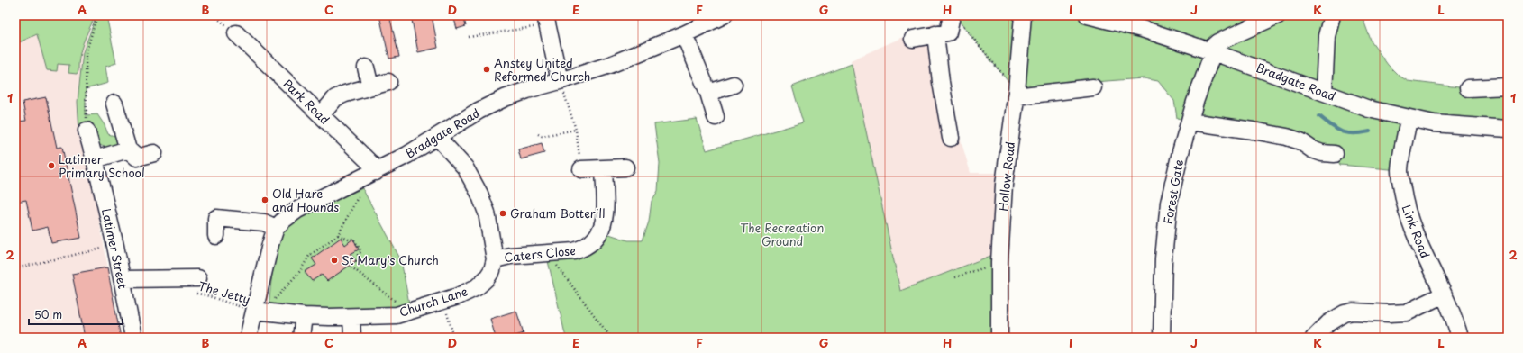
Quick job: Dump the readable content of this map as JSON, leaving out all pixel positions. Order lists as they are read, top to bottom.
{
  "streets": {
    "street": [
      "Bradgate Road",
      "Park Road",
      "Hollow Road",
      "Forest Gate",
      "Link Road",
      "Latimer Street",
      "Caters Close",
      "Church Lane"
    ],
    "path": ["The Jetty"]
  },
  "crossings": [
    ["Bradgate Road", "Park Road"],
    ["Bradgate Road", "Forest Gate"],
    ["Bradgate Road", "Link Road"],
    ["Bradgate Road", "The Jetty"],
    ["Bradgate Road", "Church Lane"],
    ["Caters Close", "Church Lane"],
    ["The Jetty", "Church Lane"]
  ],
  "parks": ["The Recreation Ground"],
  "places": [
    "Anstey United Reformed Church",
    "Latimer Primary School",
    "Old Hare and Hounds",
    "Graham Botterill",
    "St Mary's Church"
  ],
  "scale_bar": "50 m",
  "grid": {
    "columns": [
      "A",
      "B",
      "C",
      "D",
      "E",
      "F",
      "G",
      "H",
      "I",
      "J",
      "K",
      "L"
    ],
    "rows": ["1", "2"]
  }
}
